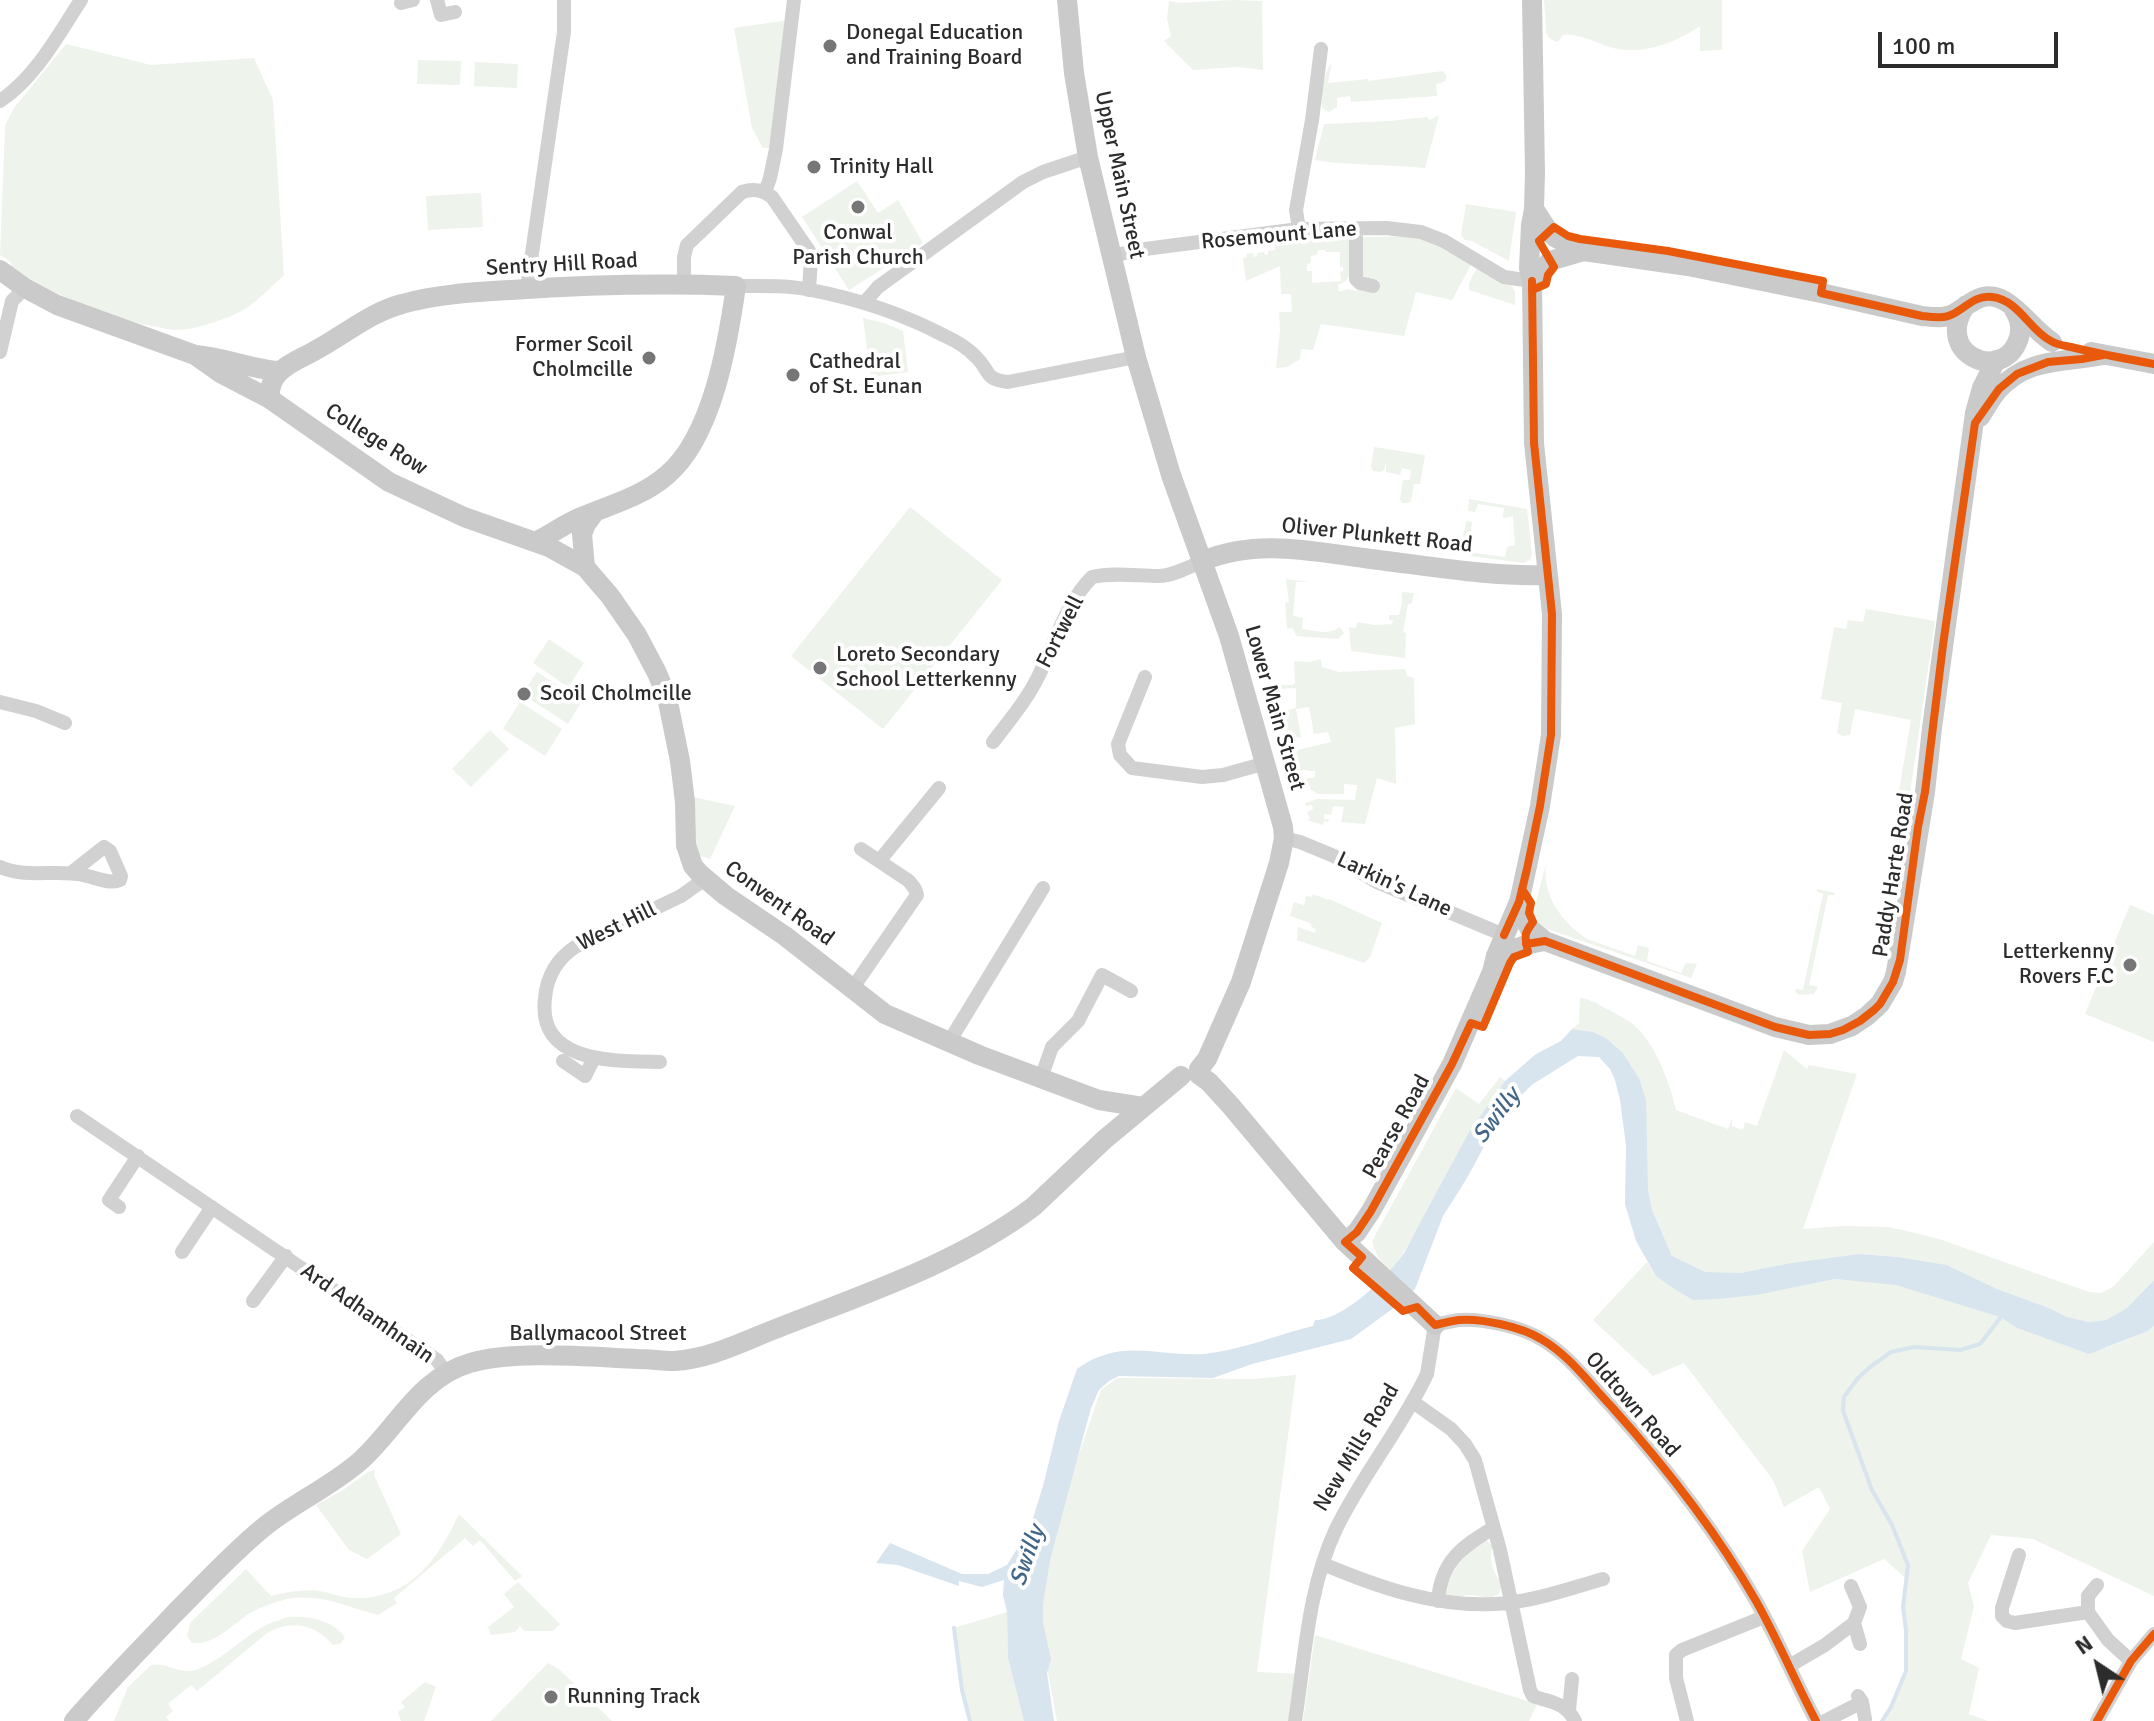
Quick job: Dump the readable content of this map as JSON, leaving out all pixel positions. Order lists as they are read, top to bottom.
{
  "streets": {
    "main road": [
      "Upper Main Street",
      "Sentry Hill Road",
      "College Row",
      "Oliver Plunkett Road",
      "Lower Main Street",
      "Paddy Harte Road",
      "Convent Road",
      "Pearse Road",
      "Ballymacool Street"
    ],
    "street": [
      "Rosemount Lane",
      "Fortwell",
      "Larkin's Lane",
      "West Hill",
      "Ard Adhamhnain",
      "Oldtown Road",
      "New Mills Road"
    ]
  },
  "crossings": [
    ["Upper Main Street", "Rosemount Lane"],
    ["Upper Main Street", "Sentry Hill Road"],
    ["Upper Main Street", "Lower Main Street"],
    ["Rosemount Lane", "Pearse Road"],
    ["Sentry Hill Road", "College Row"],
    ["Sentry Hill Road", "Lower Main Street"],
    ["College Row", "Convent Road"],
    ["Oliver Plunkett Road", "Fortwell"],
    ["Oliver Plunkett Road", "Lower Main Street"],
    ["Oliver Plunkett Road", "Pearse Road"],
    ["Fortwell", "Lower Main Street"],
    ["Lower Main Street", "Larkin's Lane"],
    ["Lower Main Street", "Ballymacool Street"],
    ["Larkin's Lane", "Pearse Road"],
    ["Convent Road", "West Hill"],
    ["Ard Adhamhnain", "Ballymacool Street"],
    ["Oldtown Road", "New Mills Road"]
  ],
  "water": ["Swilly"],
  "places": [
    "Donegal Education and Training Board",
    "Trinity Hall",
    "Conwal Parish Church",
    "Former Scoil Cholmcille",
    "Cathedral of St. Eunan",
    "Loreto Secondary School Letterkenny",
    "Scoil Cholmcille",
    "Letterkenny Rovers F.C",
    "Running Track"
  ],
  "scale_bar": "100 m",
  "north": "top left"
}
